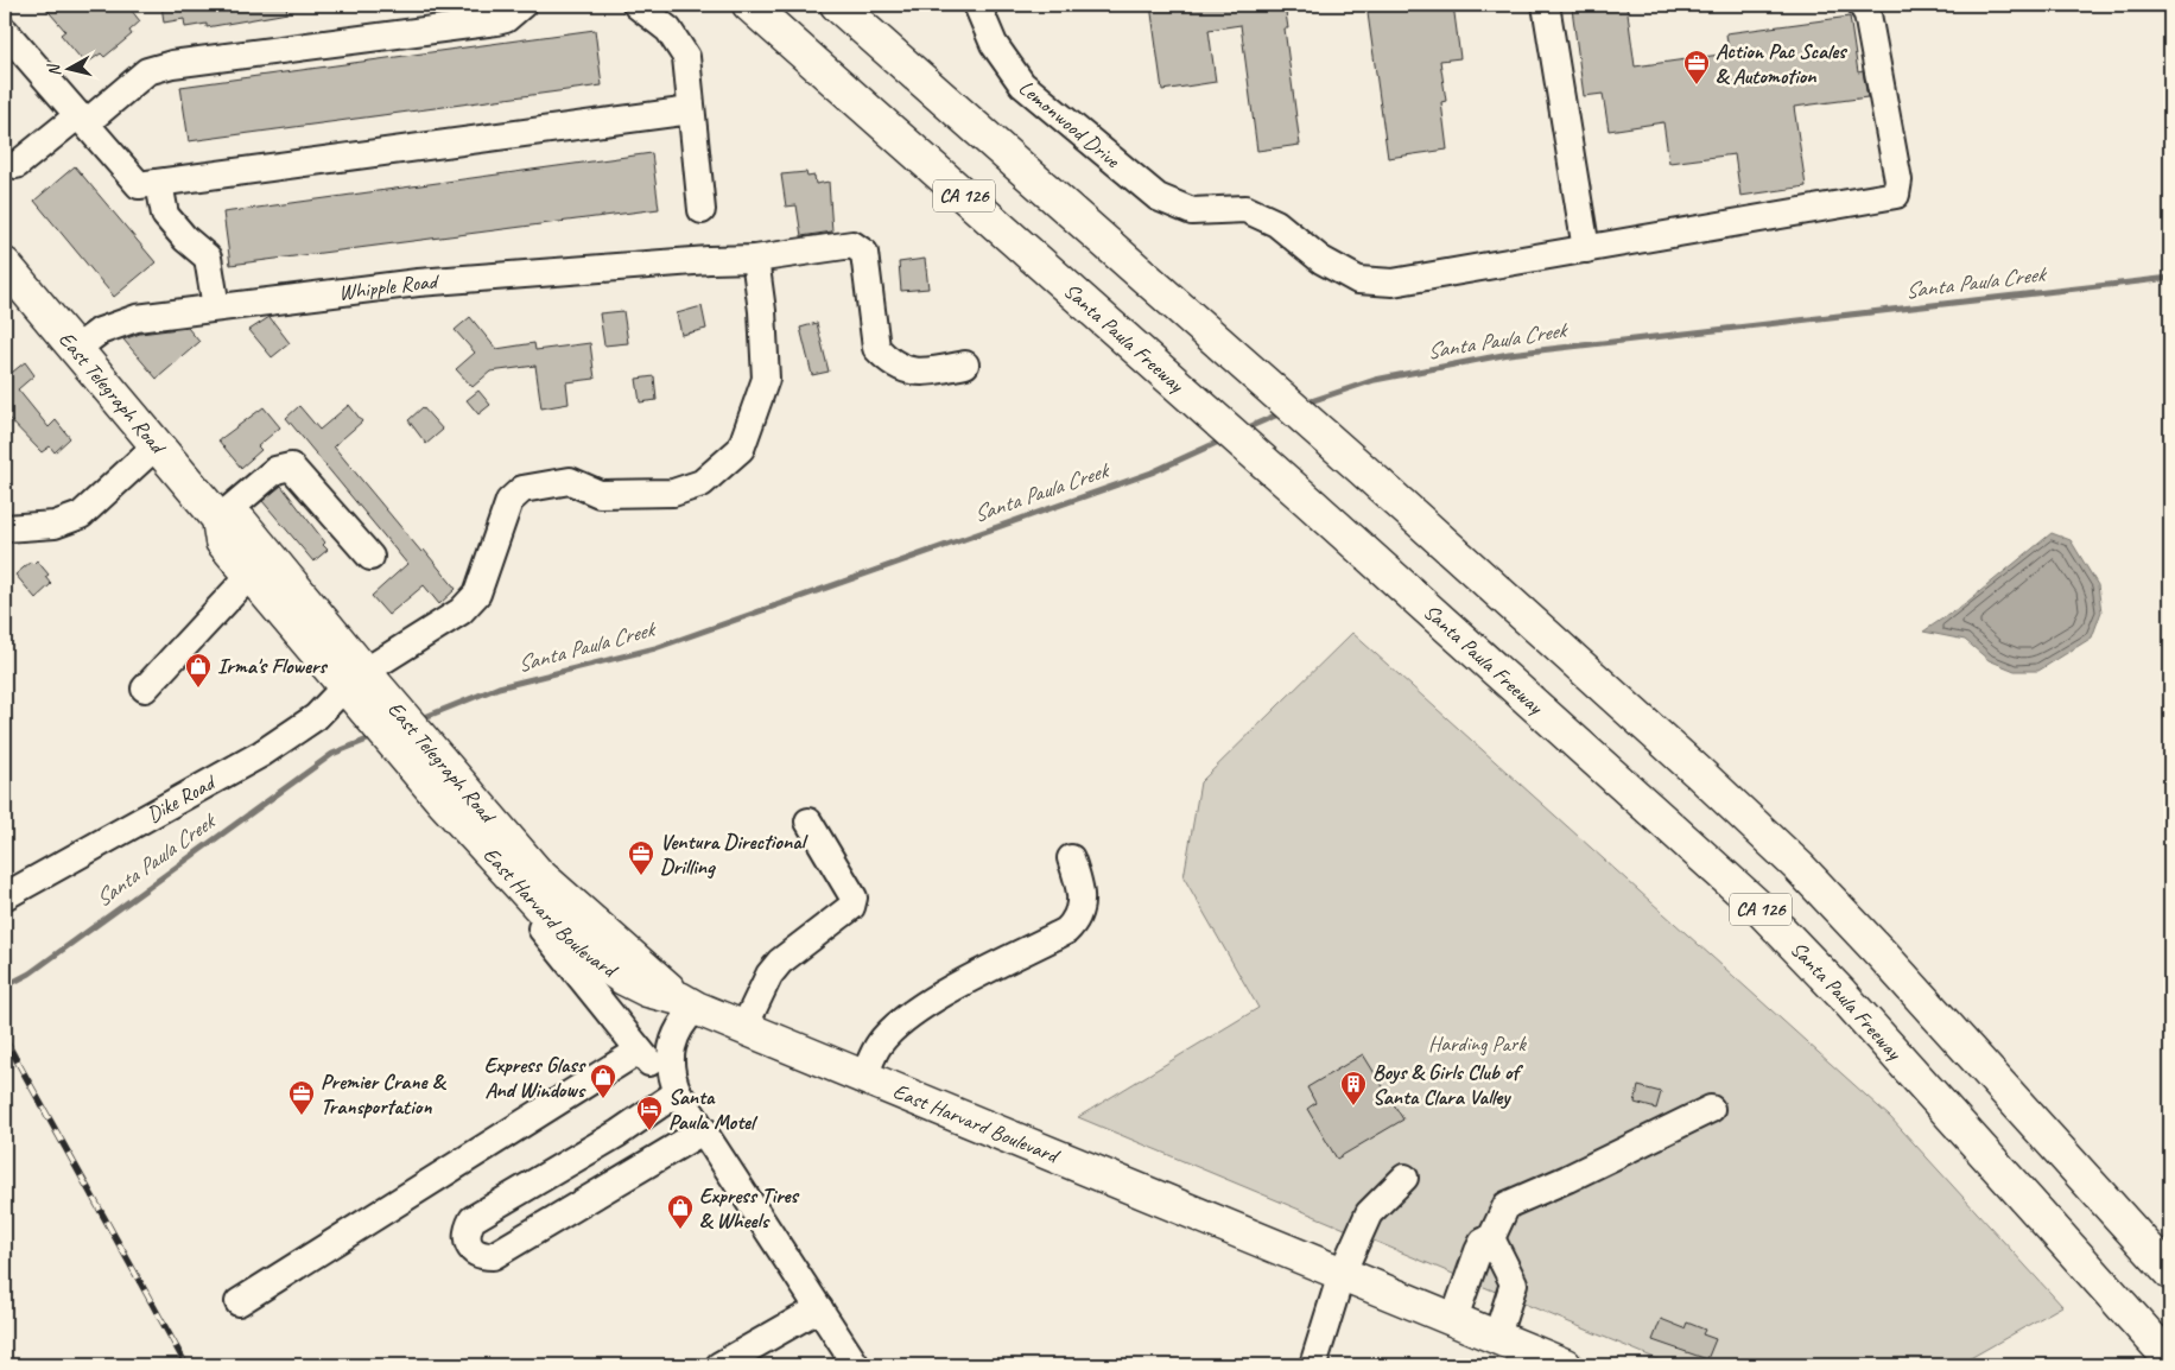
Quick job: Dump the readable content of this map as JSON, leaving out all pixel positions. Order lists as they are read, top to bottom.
{
  "streets": {
    "main road": [
      "CA 126",
      "Santa Paula Freeway",
      "East Telegraph Road",
      "East Harvard Boulevard"
    ],
    "street": ["Lemonwood Drive", "Whipple Road", "Dike Road"]
  },
  "crossings": [
    ["Whipple Road", "East Telegraph Road"],
    ["Whipple Road", "Dike Road"],
    ["East Telegraph Road", "Dike Road"],
    ["East Telegraph Road", "East Harvard Boulevard"]
  ],
  "water": ["Santa Paula Creek"],
  "parks": ["Harding Park"],
  "places": {
    "office": ["Action Pac Scales & Automotion", "Ventura Directional Drilling", "Premier Crane & Transportation"],
    "shop": ["Irma's Flowers", "Express Glass And Windows", "Express Tires & Wheels"],
    "building": ["Boys & Girls Club of Santa Clara Valley"],
    "hotel": ["Santa Paula Motel"]
  },
  "north": "left"
}
